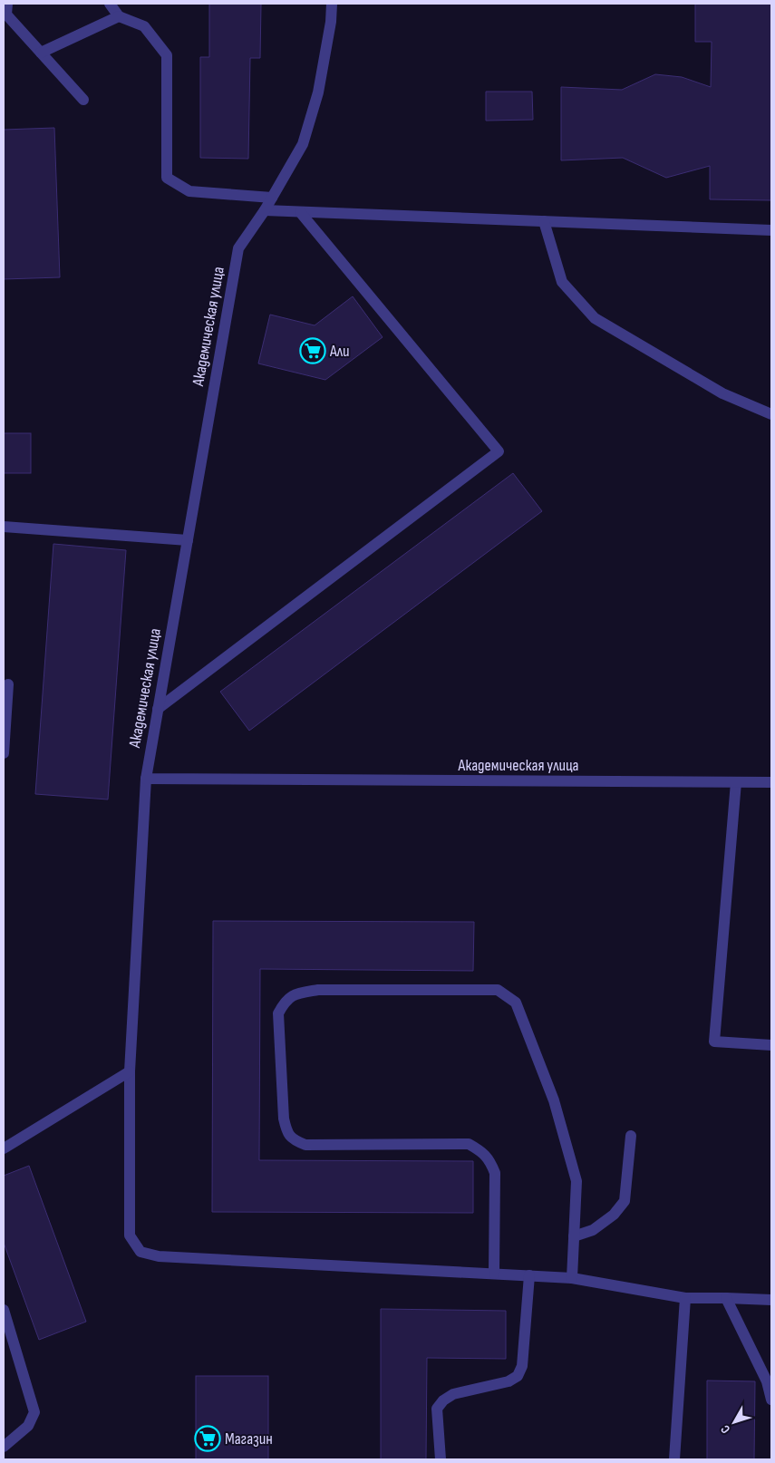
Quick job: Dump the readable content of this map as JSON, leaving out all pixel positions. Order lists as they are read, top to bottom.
{
  "streets": {
    "street": ["Академическая улица"]
  },
  "places": {
    "supermarket": ["Али", "Магазин"]
  },
  "north": "bottom left"
}
